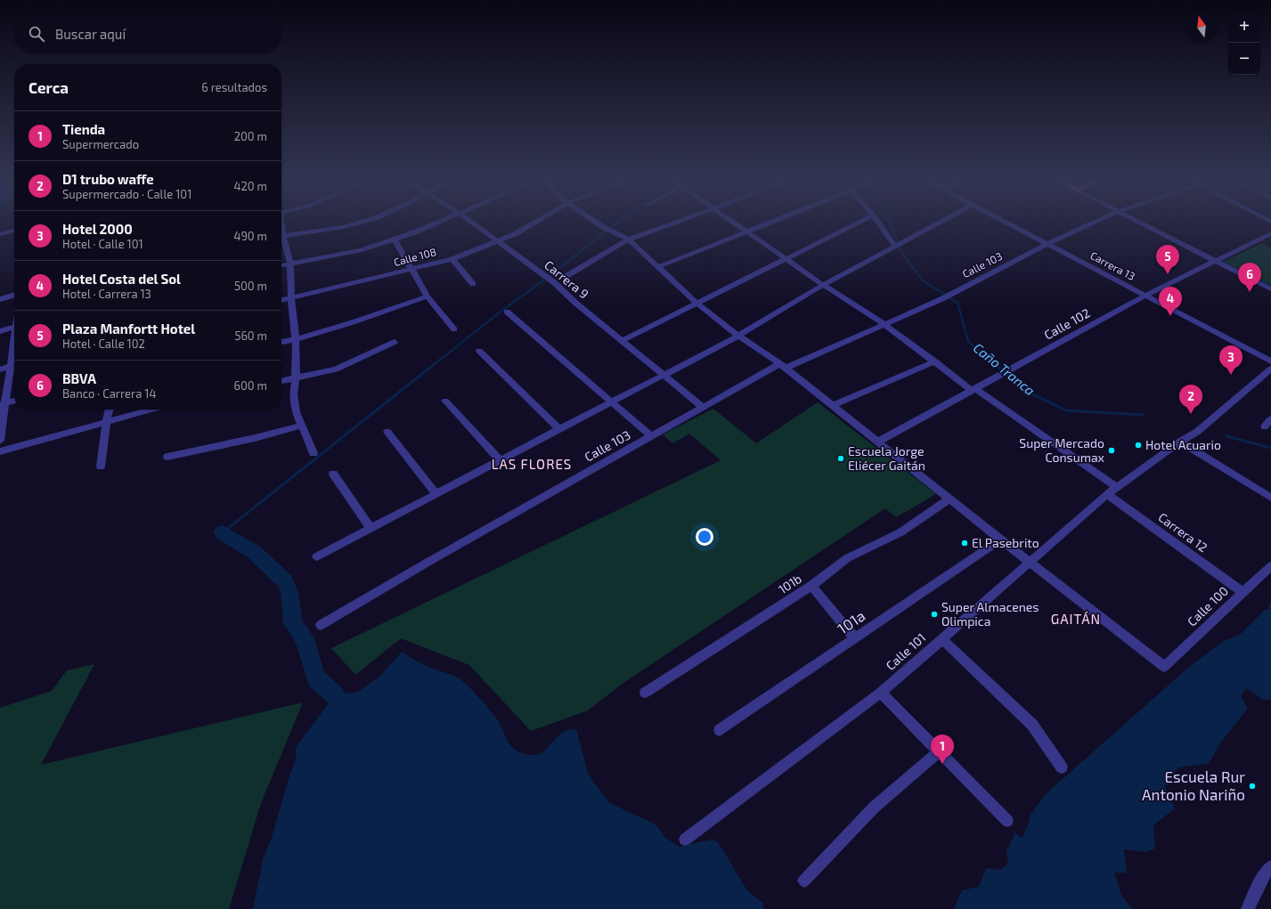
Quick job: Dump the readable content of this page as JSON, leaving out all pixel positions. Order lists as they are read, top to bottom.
{
  "streets": {
    "street": [
      "Calle 108",
      "Calle 103",
      "Carrera 13",
      "Carrera 9",
      "Calle 102",
      "Carrera 12",
      "101b",
      "Calle 100",
      "101a",
      "Calle 101"
    ]
  },
  "crossings": [
    ["Calle 108", "Carrera 9"],
    ["Calle 103", "Carrera 13"],
    ["Calle 103", "Carrera 9"],
    ["Carrera 13", "Calle 102"],
    ["Carrera 12", "Calle 100"],
    ["Carrera 12", "Calle 101"],
    ["Calle 100", "Calle 101"]
  ],
  "districts": ["LAS FLORES", "GAITÁN"],
  "water": ["Caño Tranca"],
  "places": [
    "Hotel Acuario",
    "Super Mercado Consumax",
    "Escuela Jorge Eliécer Gaitán",
    "El Pasebrito",
    "Super Almacenes Olimpica",
    "Escuela Rur Antonio Nariño"
  ],
  "north": "top",
  "page": {
    "map_buttons": ["+", "−"],
    "search": "Buscar aquí",
    "heading": ["Cerca", "6 resultados"],
    "list": [
      {
        "mark": "1",
        "name": "Tienda",
        "note": "Supermercado",
        "value": "200 m"
      },
      {
        "mark": "2",
        "name": "D1 trubo waffe",
        "note": "Supermercado · Calle 101",
        "value": "420 m"
      },
      {
        "mark": "3",
        "name": "Hotel 2000",
        "note": "Hotel · Calle 101",
        "value": "490 m"
      },
      {
        "mark": "4",
        "name": "Hotel Costa del Sol",
        "note": "Hotel · Carrera 13",
        "value": "500 m"
      },
      {
        "mark": "5",
        "name": "Plaza Manfortt Hotel",
        "note": "Hotel · Calle 102",
        "value": "560 m"
      },
      {
        "mark": "6",
        "name": "BBVA",
        "note": "Banco · Carrera 14",
        "value": "600 m"
      }
    ],
    "pins": [
      "5",
      "6",
      "4",
      "3",
      "2",
      "1"
    ]
  }
}
